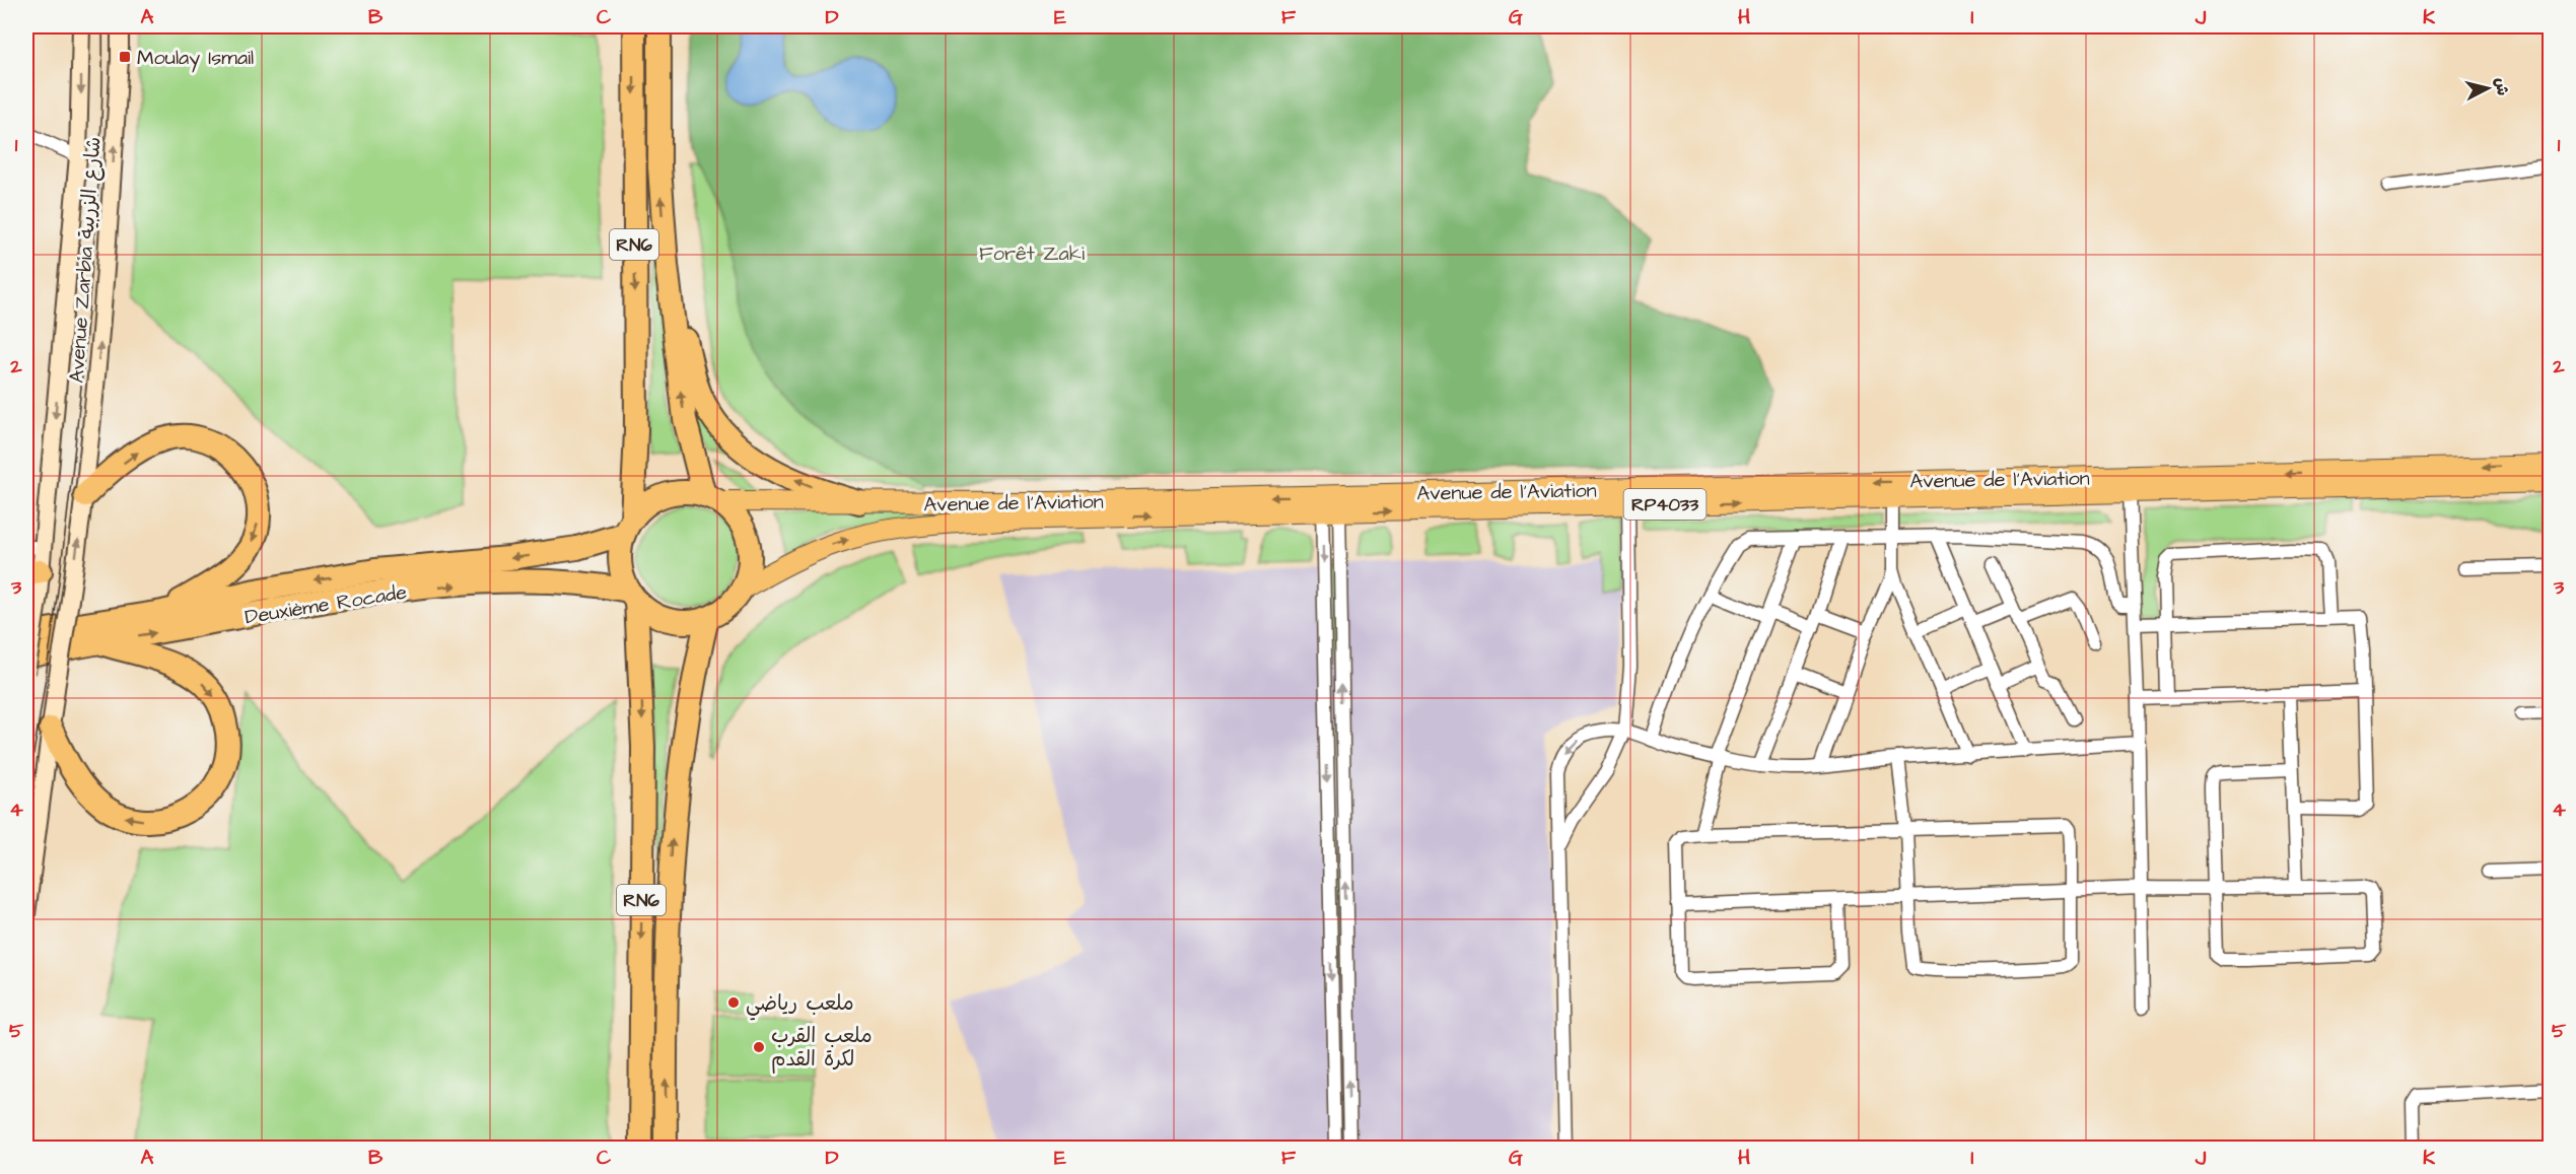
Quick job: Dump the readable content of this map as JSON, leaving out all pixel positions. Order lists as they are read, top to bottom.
{
  "streets": {
    "highway": ["RN6", "Deuxième Rocade"],
    "main road": ["Avenue Zarbia شارع الزربية", "Avenue de l'Aviation", "RP4033"]
  },
  "crossings": [
    ["RN6", "Avenue de l'Aviation"],
    ["RN6", "Deuxième Rocade"],
    ["Avenue de l'Aviation", "Deuxième Rocade"]
  ],
  "parks": ["Forêt Zaki"],
  "places": {
    "transit": ["Moulay Ismail"],
    "other": ["ملعب رياضي", "ملعب القرب لكرة القدم"]
  },
  "north": "right",
  "grid": {
    "columns": [
      "A",
      "B",
      "C",
      "D",
      "E",
      "F",
      "G",
      "H",
      "I",
      "J",
      "K"
    ],
    "rows": [
      "1",
      "2",
      "3",
      "4",
      "5"
    ]
  }
}
